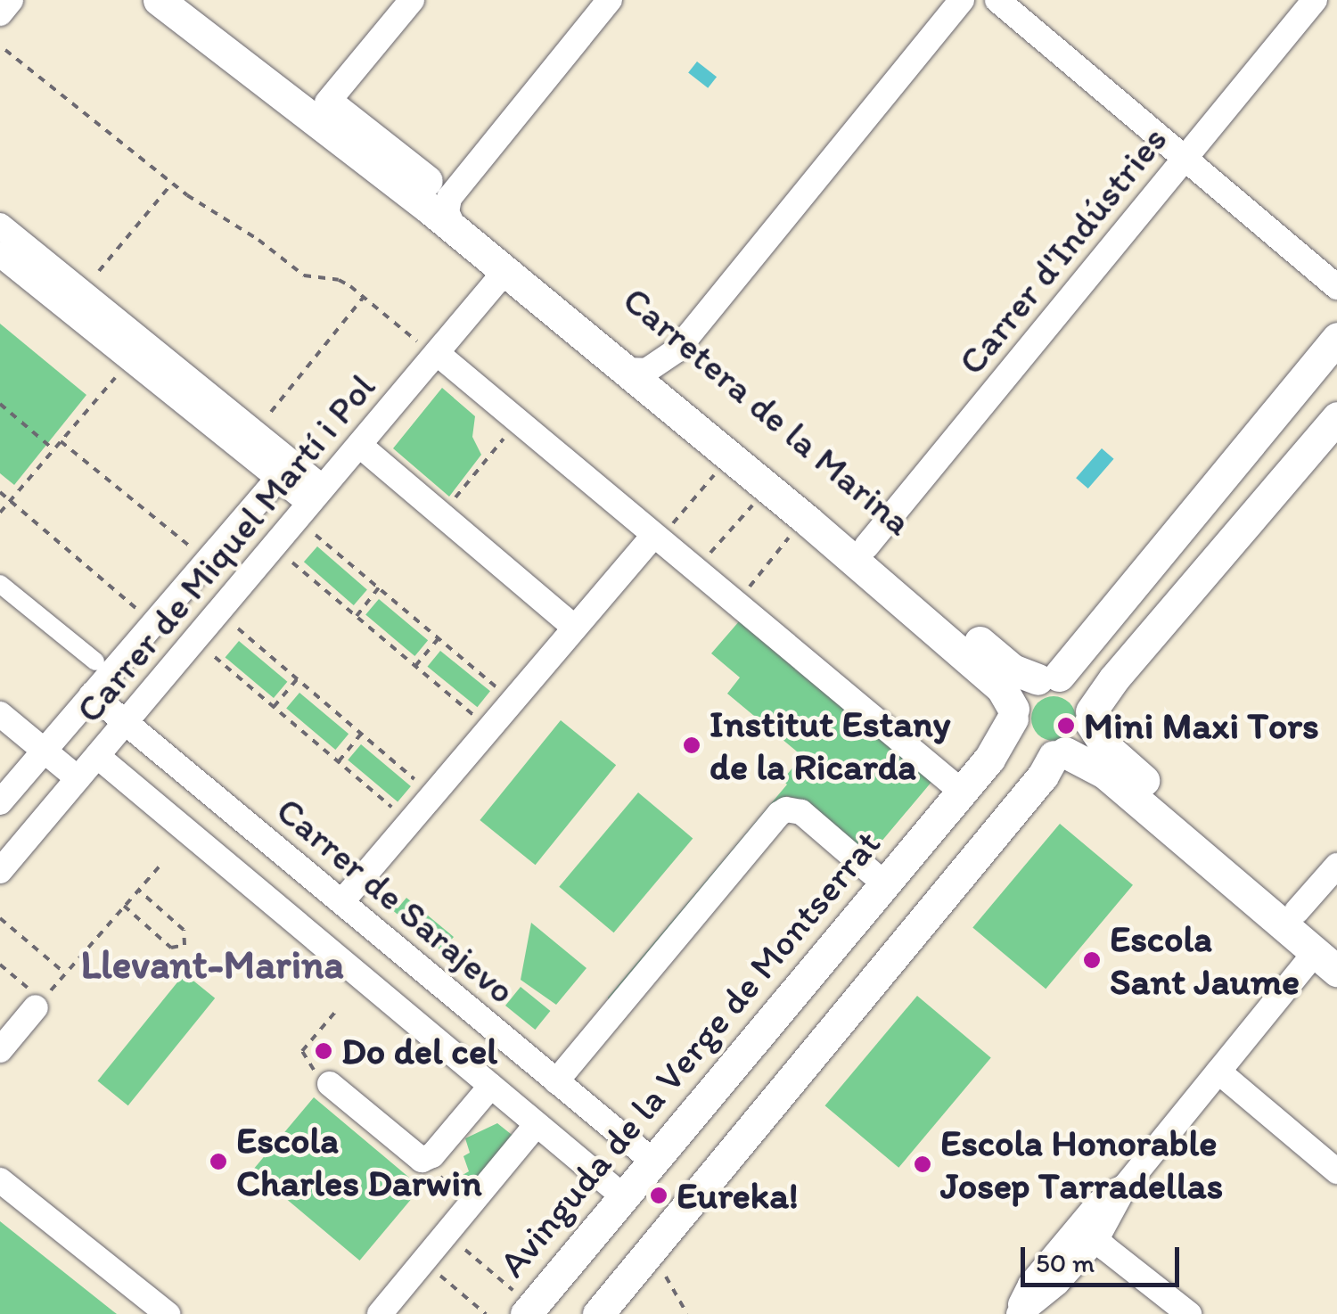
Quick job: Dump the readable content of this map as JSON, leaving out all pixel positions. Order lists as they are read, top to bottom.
{
  "streets": {
    "street": [
      "Carrer d'Indústries",
      "Carretera de la Marina",
      "Carrer de Miquel Martí i Pol",
      "Carrer de Sarajevo",
      "Avinguda de la Verge de Montserrat"
    ]
  },
  "crossings": [
    ["Carrer d'Indústries", "Carretera de la Marina"],
    ["Carretera de la Marina", "Carrer de Miquel Martí i Pol"],
    ["Carretera de la Marina", "Avinguda de la Verge de Montserrat"],
    ["Carrer de Miquel Martí i Pol", "Carrer de Sarajevo"],
    ["Carrer de Sarajevo", "Avinguda de la Verge de Montserrat"]
  ],
  "districts": ["Llevant-Marina"],
  "places": [
    "Mini Maxi Tors",
    "Institut Estany de la Ricarda",
    "Escola Sant Jaume",
    "Do del cel",
    "Escola Charles Darwin",
    "Escola Honorable Josep Tarradellas",
    "Eureka!"
  ],
  "scale_bar": "50 m"
}
